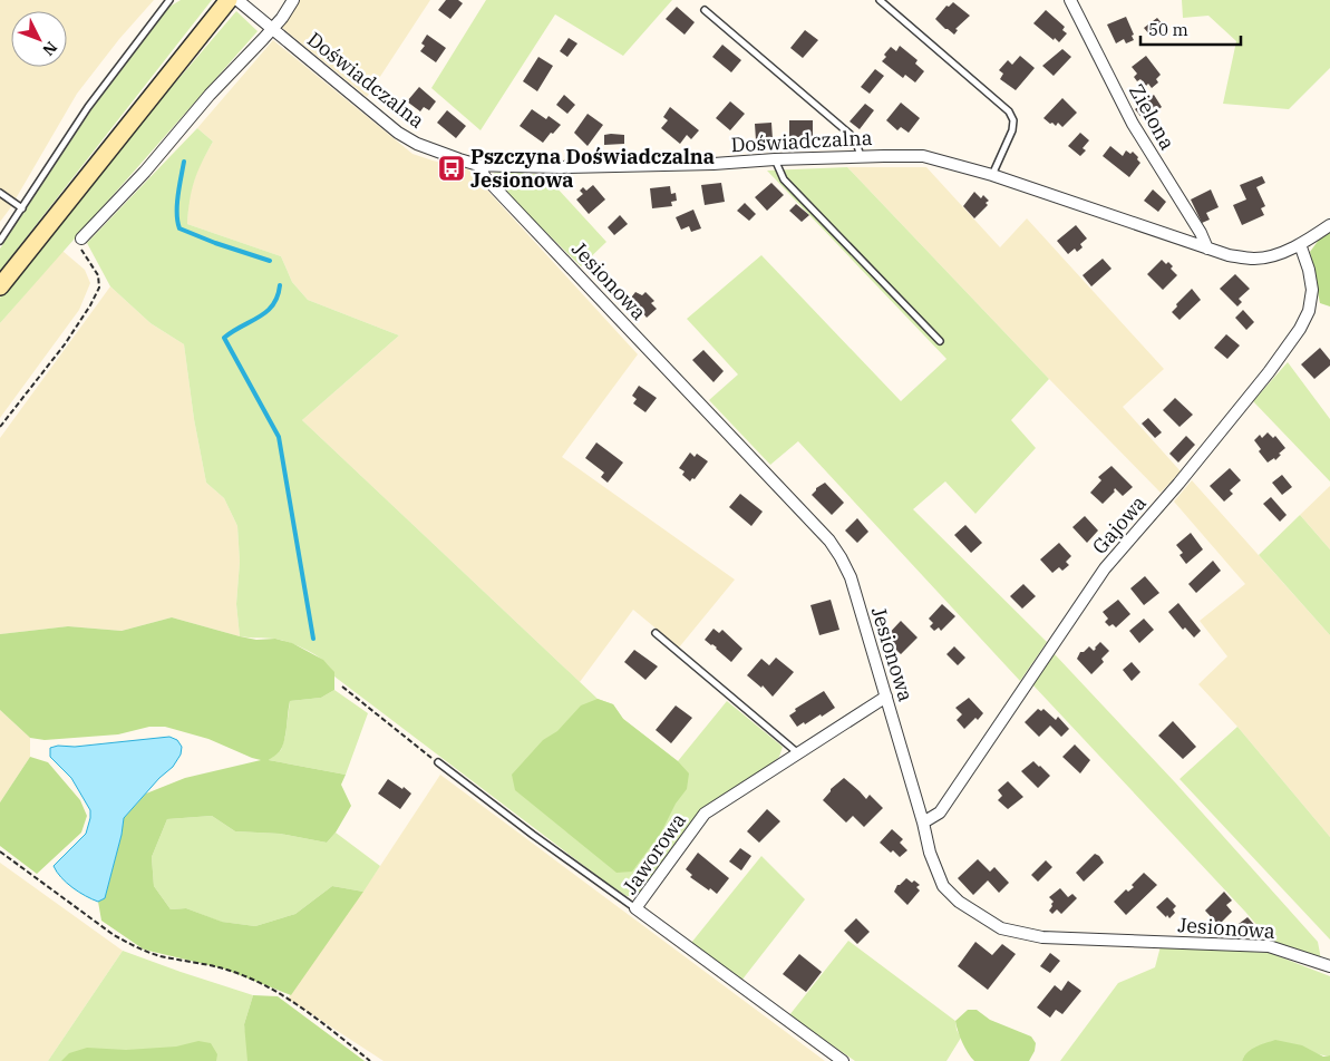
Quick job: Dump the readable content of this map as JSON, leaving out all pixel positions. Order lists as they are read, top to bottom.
{
  "streets": {
    "street": [
      "Doświadczalna",
      "Zielona",
      "Jesionowa",
      "Gajowa",
      "Jaworowa"
    ]
  },
  "crossings": [
    ["Doświadczalna", "Zielona"],
    ["Doświadczalna", "Jesionowa"],
    ["Doświadczalna", "Gajowa"],
    ["Jesionowa", "Gajowa"],
    ["Jesionowa", "Jaworowa"]
  ],
  "places": {
    "bus stop": ["Pszczyna Doświadczalna Jesionowa"]
  },
  "scale_bar": "50 m",
  "north": "bottom right"
}
